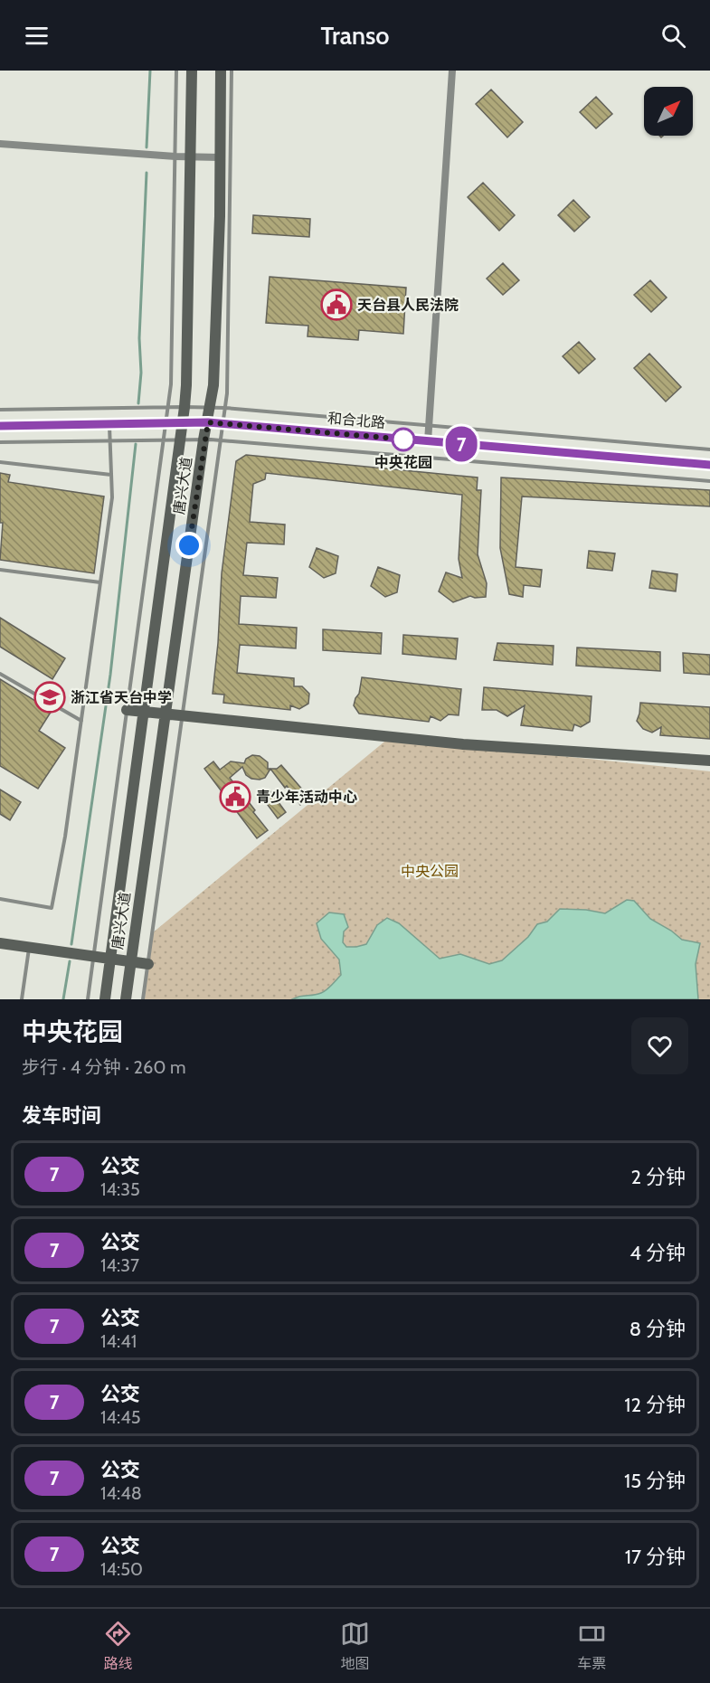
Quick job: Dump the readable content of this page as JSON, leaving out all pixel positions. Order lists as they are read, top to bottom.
{
  "streets": {
    "main road": ["和合北路", "唐兴大道"]
  },
  "crossings": [
    ["和合北路", "唐兴大道"]
  ],
  "parks": ["中央公园"],
  "places": {
    "public building": ["天台县人民法院", "青少年活动中心"],
    "other": ["中央花园"],
    "school or university": ["浙江省天台中学"]
  },
  "lines": ["bus line 7"],
  "north": "top right",
  "page": {
    "header": "Transo",
    "on_map": "7",
    "heading": [
      ["中央花园", "步行 · 4 分钟 · 260 m"],
      "发车时间"
    ],
    "list": [
      {
        "mark": "7",
        "name": "公交",
        "note": "14:35",
        "value": "2 分钟"
      },
      {
        "mark": "7",
        "name": "公交",
        "note": "14:37",
        "value": "4 分钟"
      },
      {
        "mark": "7",
        "name": "公交",
        "note": "14:41",
        "value": "8 分钟"
      },
      {
        "mark": "7",
        "name": "公交",
        "note": "14:45",
        "value": "12 分钟"
      },
      {
        "mark": "7",
        "name": "公交",
        "note": "14:48",
        "value": "15 分钟"
      },
      {
        "mark": "7",
        "name": "公交",
        "note": "14:50",
        "value": "17 分钟"
      }
    ],
    "tabs": ["路线", "地图", "车票"]
  }
}
